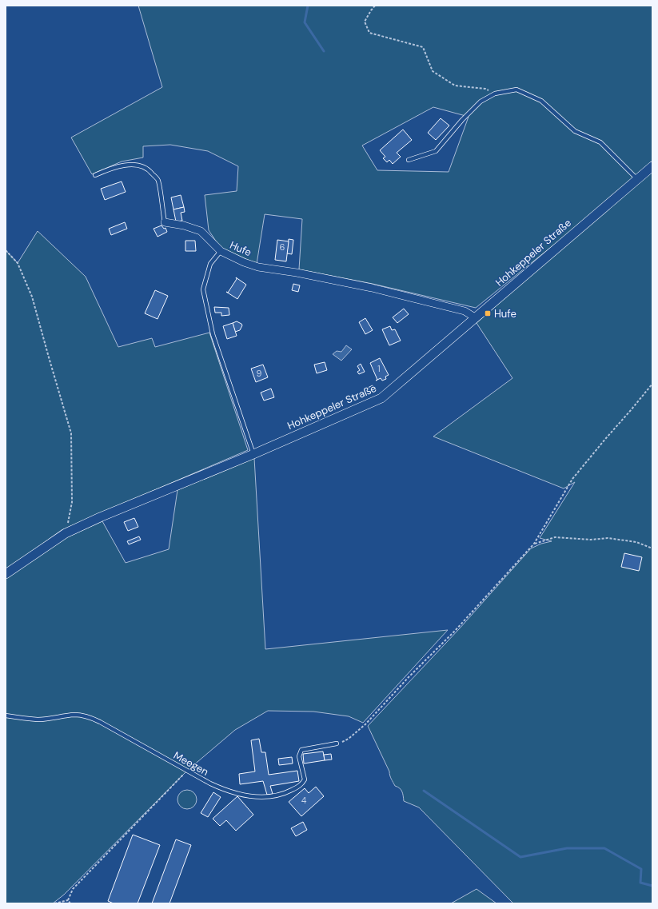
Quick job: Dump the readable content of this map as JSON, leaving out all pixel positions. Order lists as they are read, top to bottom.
{
  "streets": {
    "street": ["Hufe", "Hohkeppeler Straße"],
    "lane": ["Meegen"]
  },
  "crossings": [
    ["Hufe", "Hohkeppeler Straße"]
  ],
  "places": {
    "transit": ["Hufe"]
  },
  "house_numbers": [
    "6",
    "1",
    "9",
    "4"
  ]
}
